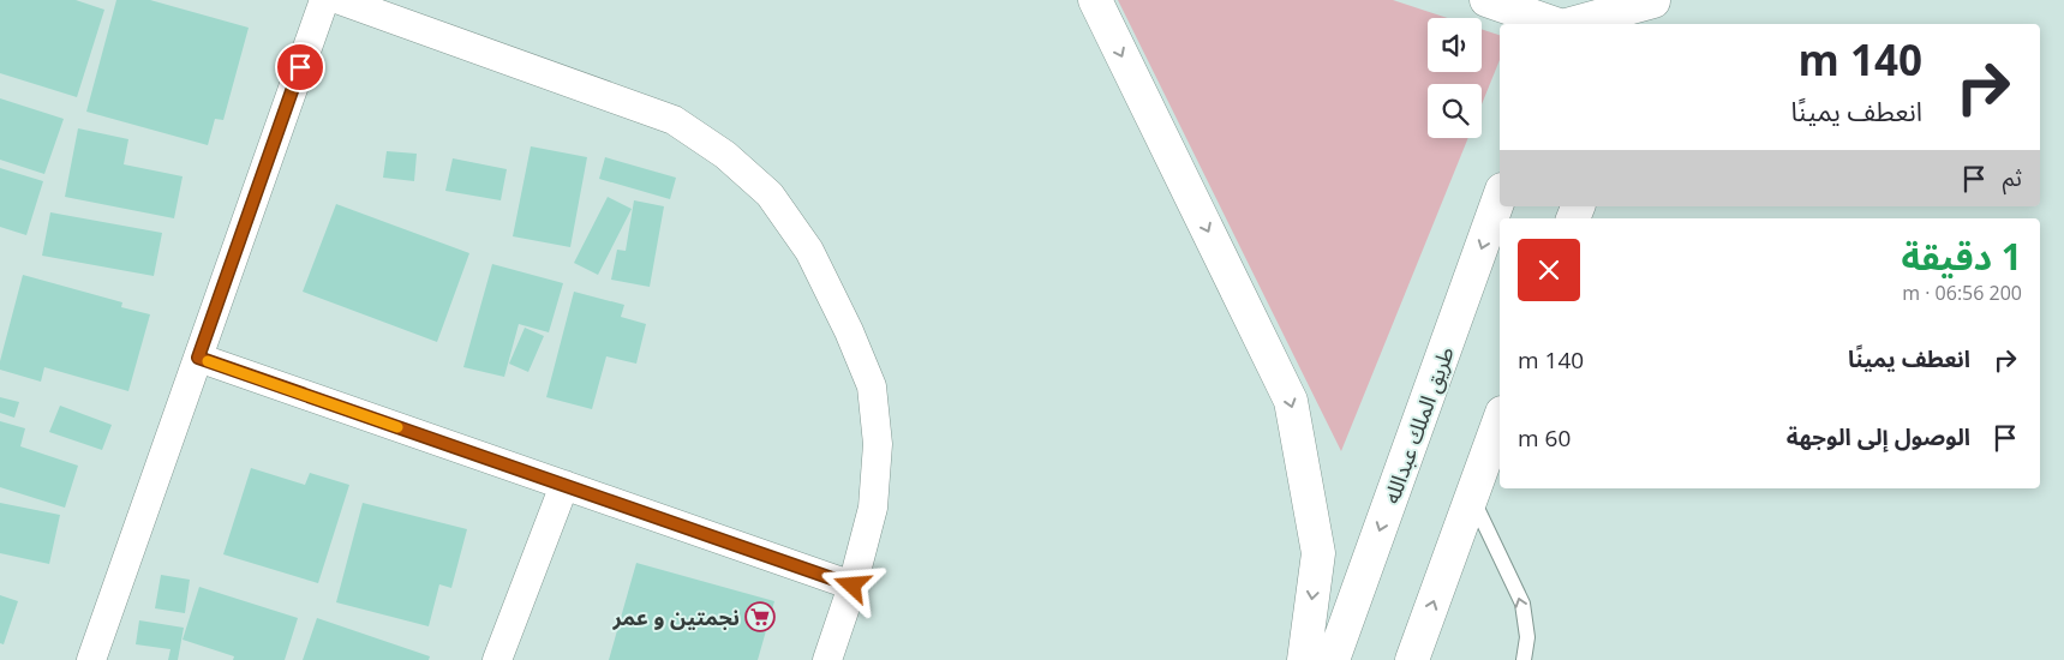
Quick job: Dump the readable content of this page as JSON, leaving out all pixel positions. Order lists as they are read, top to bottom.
{
  "streets": {
    "street": ["طريق الملك عبدالله"]
  },
  "places": {
    "supermarket": ["نجمتين و عمر"]
  },
  "page": {
    "turn": ["140 m", "انعطف يمينًا"],
    "then": "ثم",
    "heading": ["1 دقيقة", "200 m · 06:56"],
    "list": [
      {
        "name": "انعطف يمينًا",
        "value": "140 m"
      },
      {
        "name": "الوصول إلى الوجهة",
        "value": "60 m"
      }
    ]
  }
}
